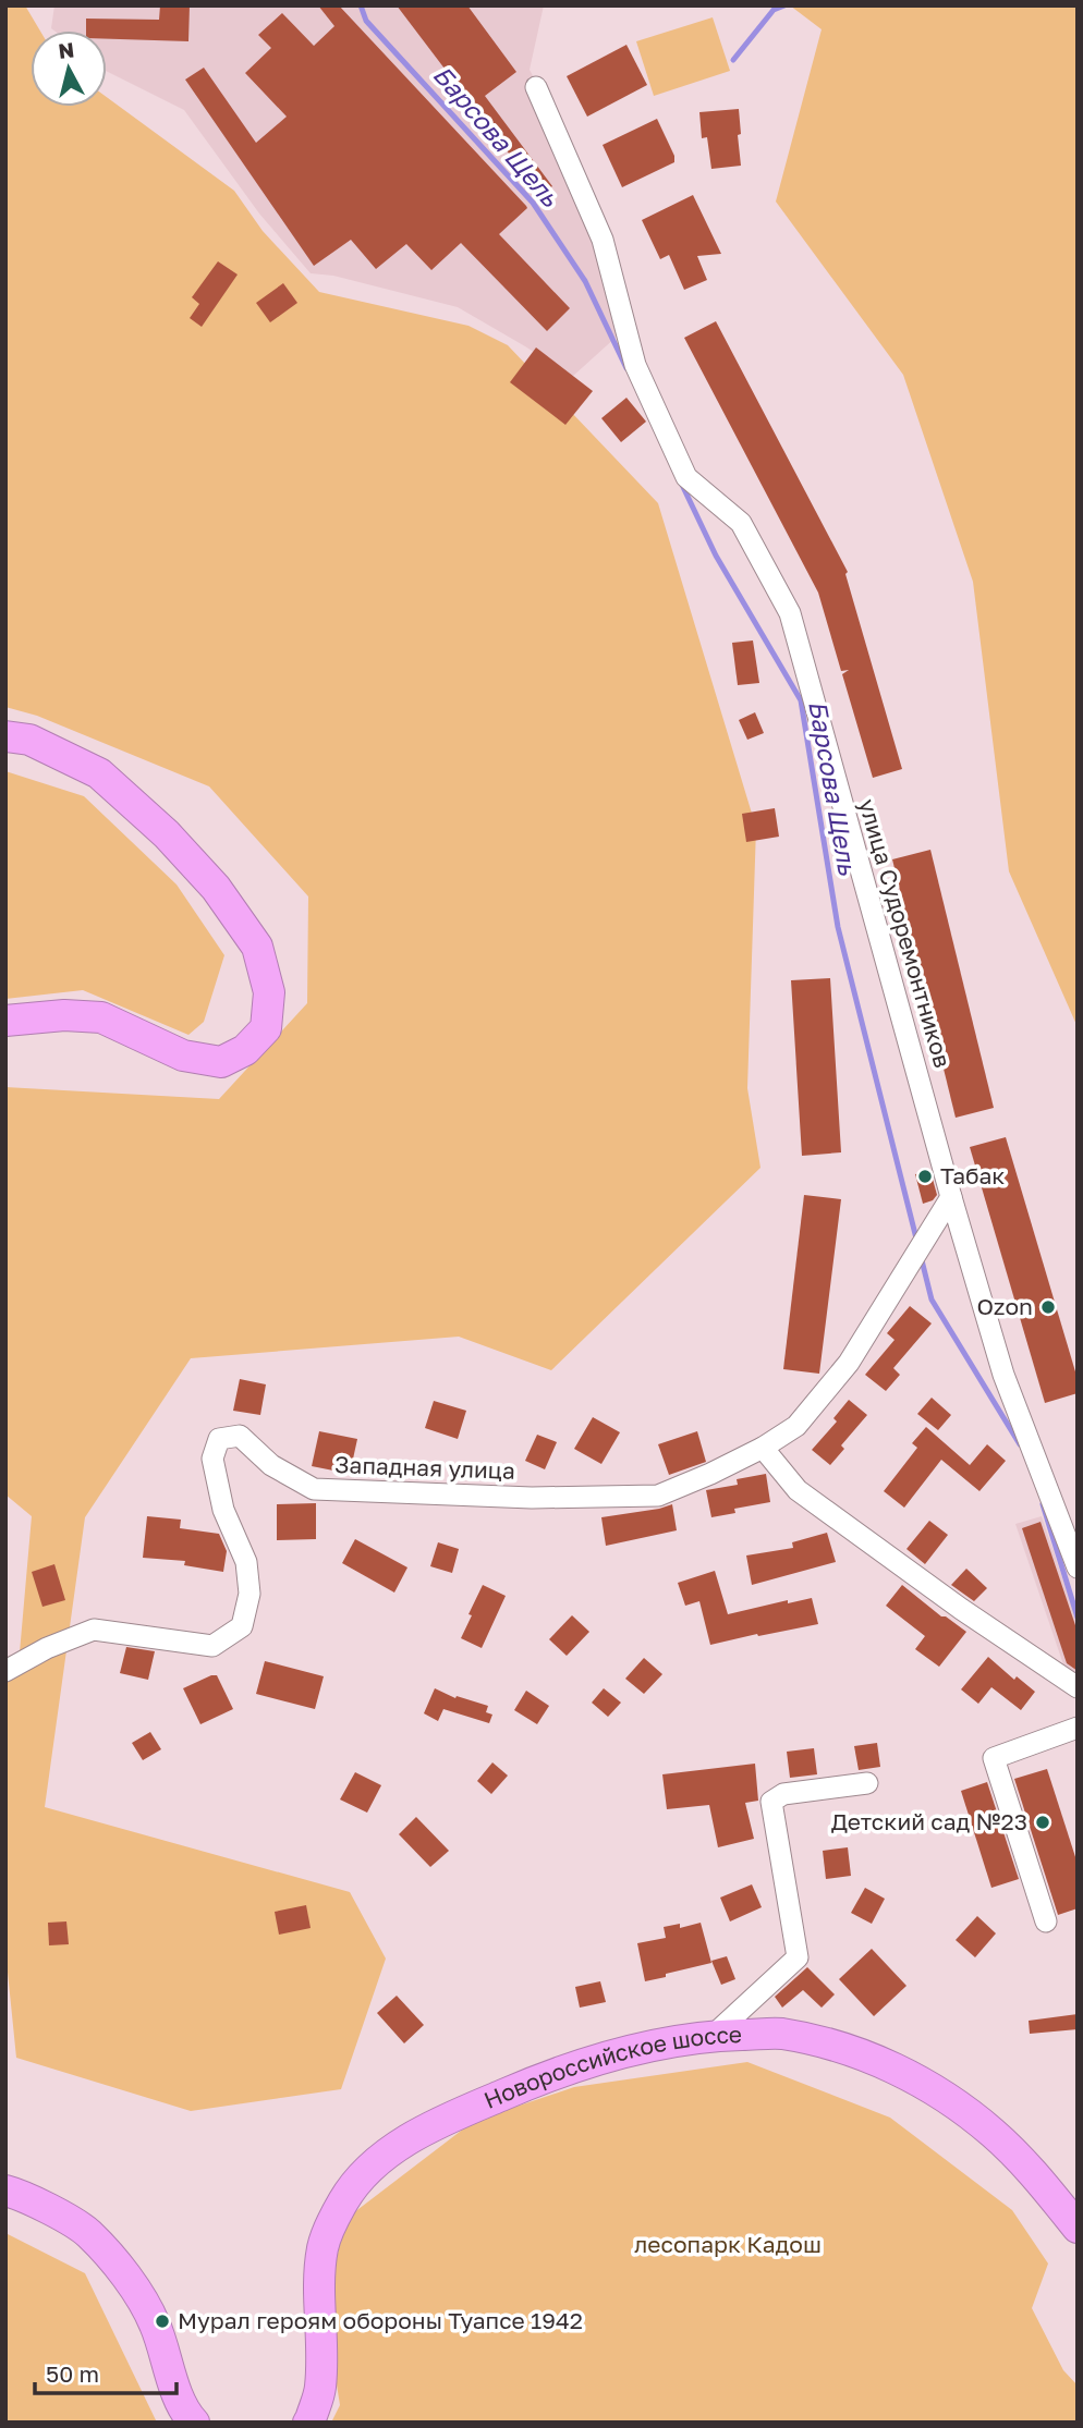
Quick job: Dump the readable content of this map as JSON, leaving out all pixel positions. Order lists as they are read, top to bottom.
{
  "streets": {
    "highway": ["Новороссийское шоссе"],
    "street": ["улица Судоремонтников", "Западная улица"]
  },
  "crossings": [
    ["улица Судоремонтников", "Западная улица"]
  ],
  "water": ["Барсова Щель"],
  "parks": ["лесопарк Кадош"],
  "places": [
    "Табак",
    "Ozon",
    "Детский сад №23",
    "Мурал героям обороны Туапсе 1942"
  ],
  "scale_bar": "50 m",
  "north": "top"
}
